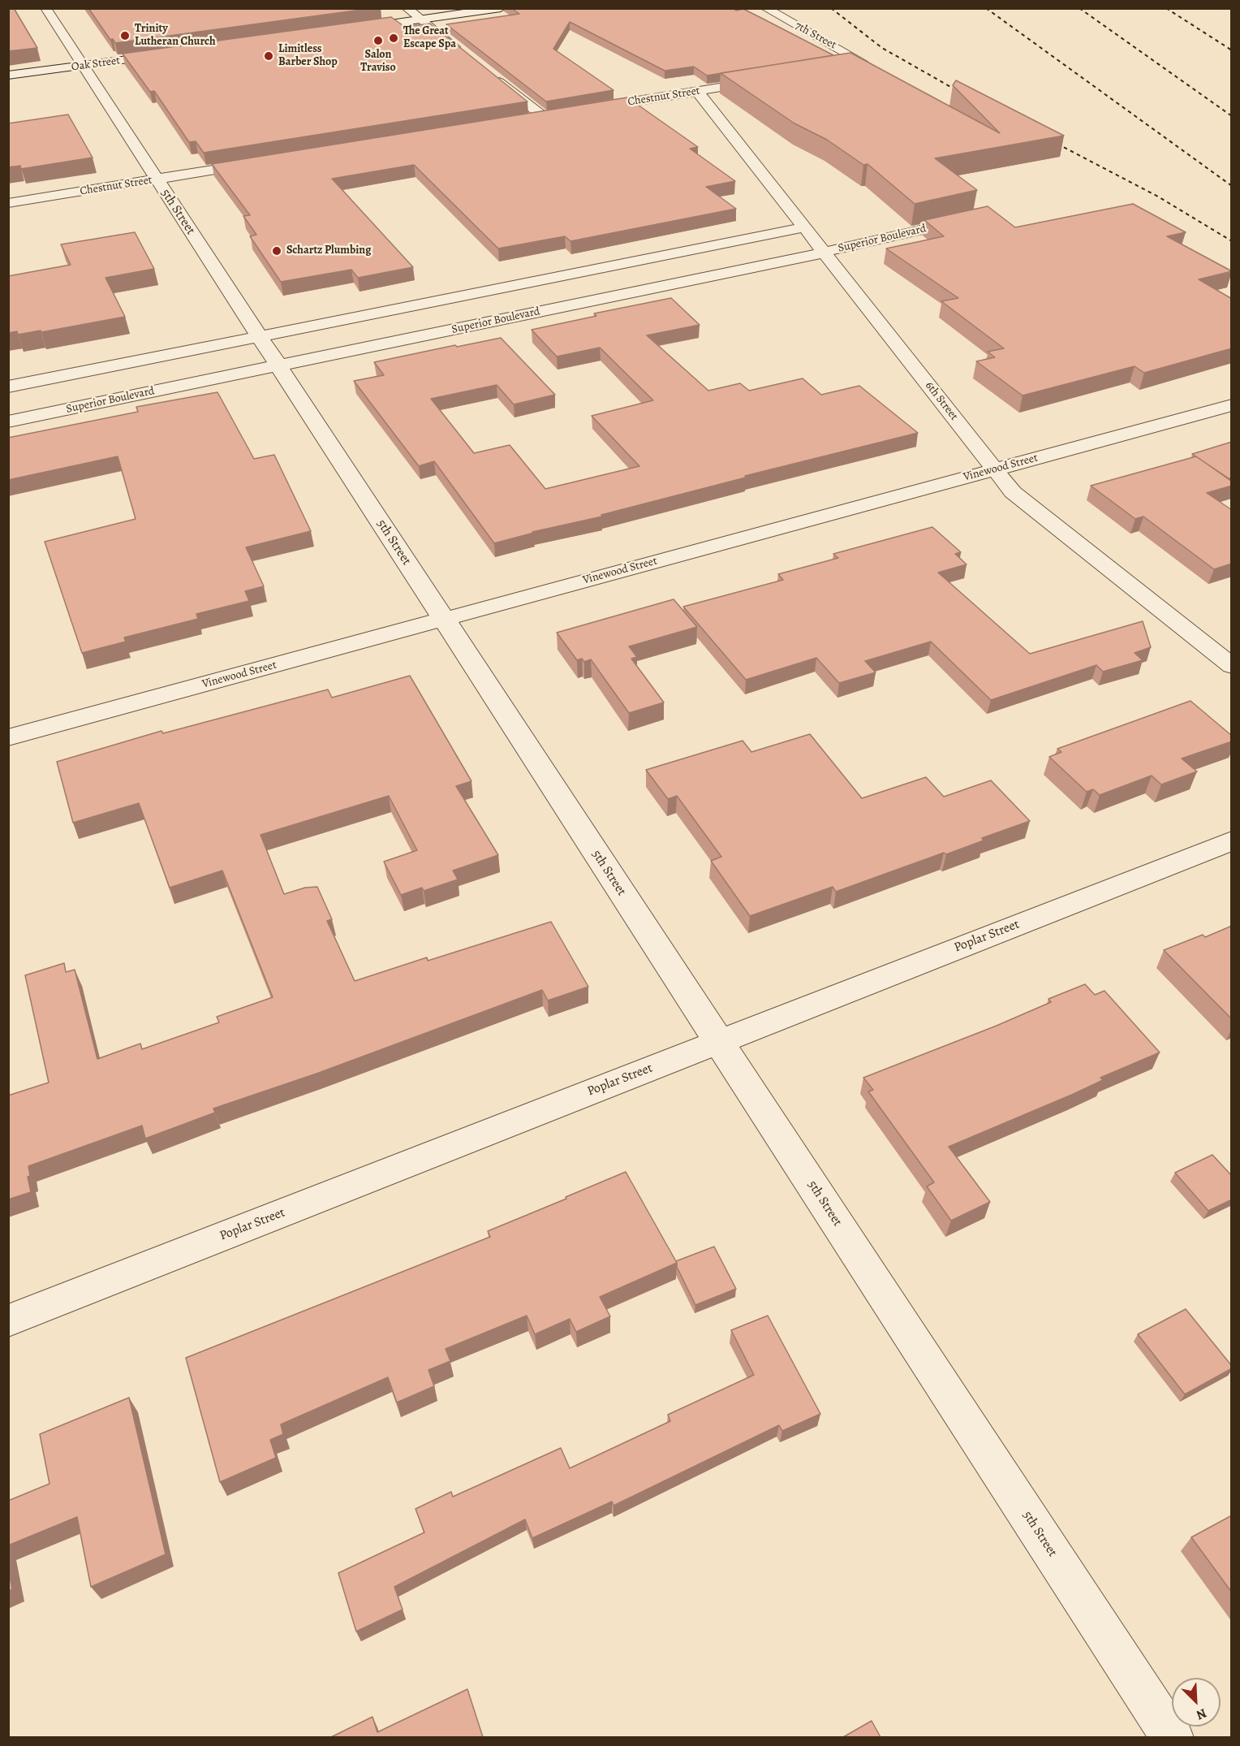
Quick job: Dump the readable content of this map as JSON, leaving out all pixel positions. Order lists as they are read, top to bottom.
{
  "streets": {
    "street": [
      "7th Street",
      "Oak Street",
      "Chestnut Street",
      "5th Street",
      "Superior Boulevard",
      "6th Street",
      "Vinewood Street",
      "Poplar Street"
    ]
  },
  "crossings": [
    ["Oak Street", "5th Street"],
    ["Chestnut Street", "5th Street"],
    ["Chestnut Street", "6th Street"],
    ["5th Street", "Superior Boulevard"],
    ["5th Street", "Vinewood Street"],
    ["5th Street", "Poplar Street"],
    ["Superior Boulevard", "6th Street"],
    ["6th Street", "Vinewood Street"]
  ],
  "places": [
    "Trinity Lutheran Church",
    "The Great Escape Spa",
    "Salon Traviso",
    "Limitless Barber Shop",
    "Schartz Plumbing"
  ],
  "north": "bottom right"
}
